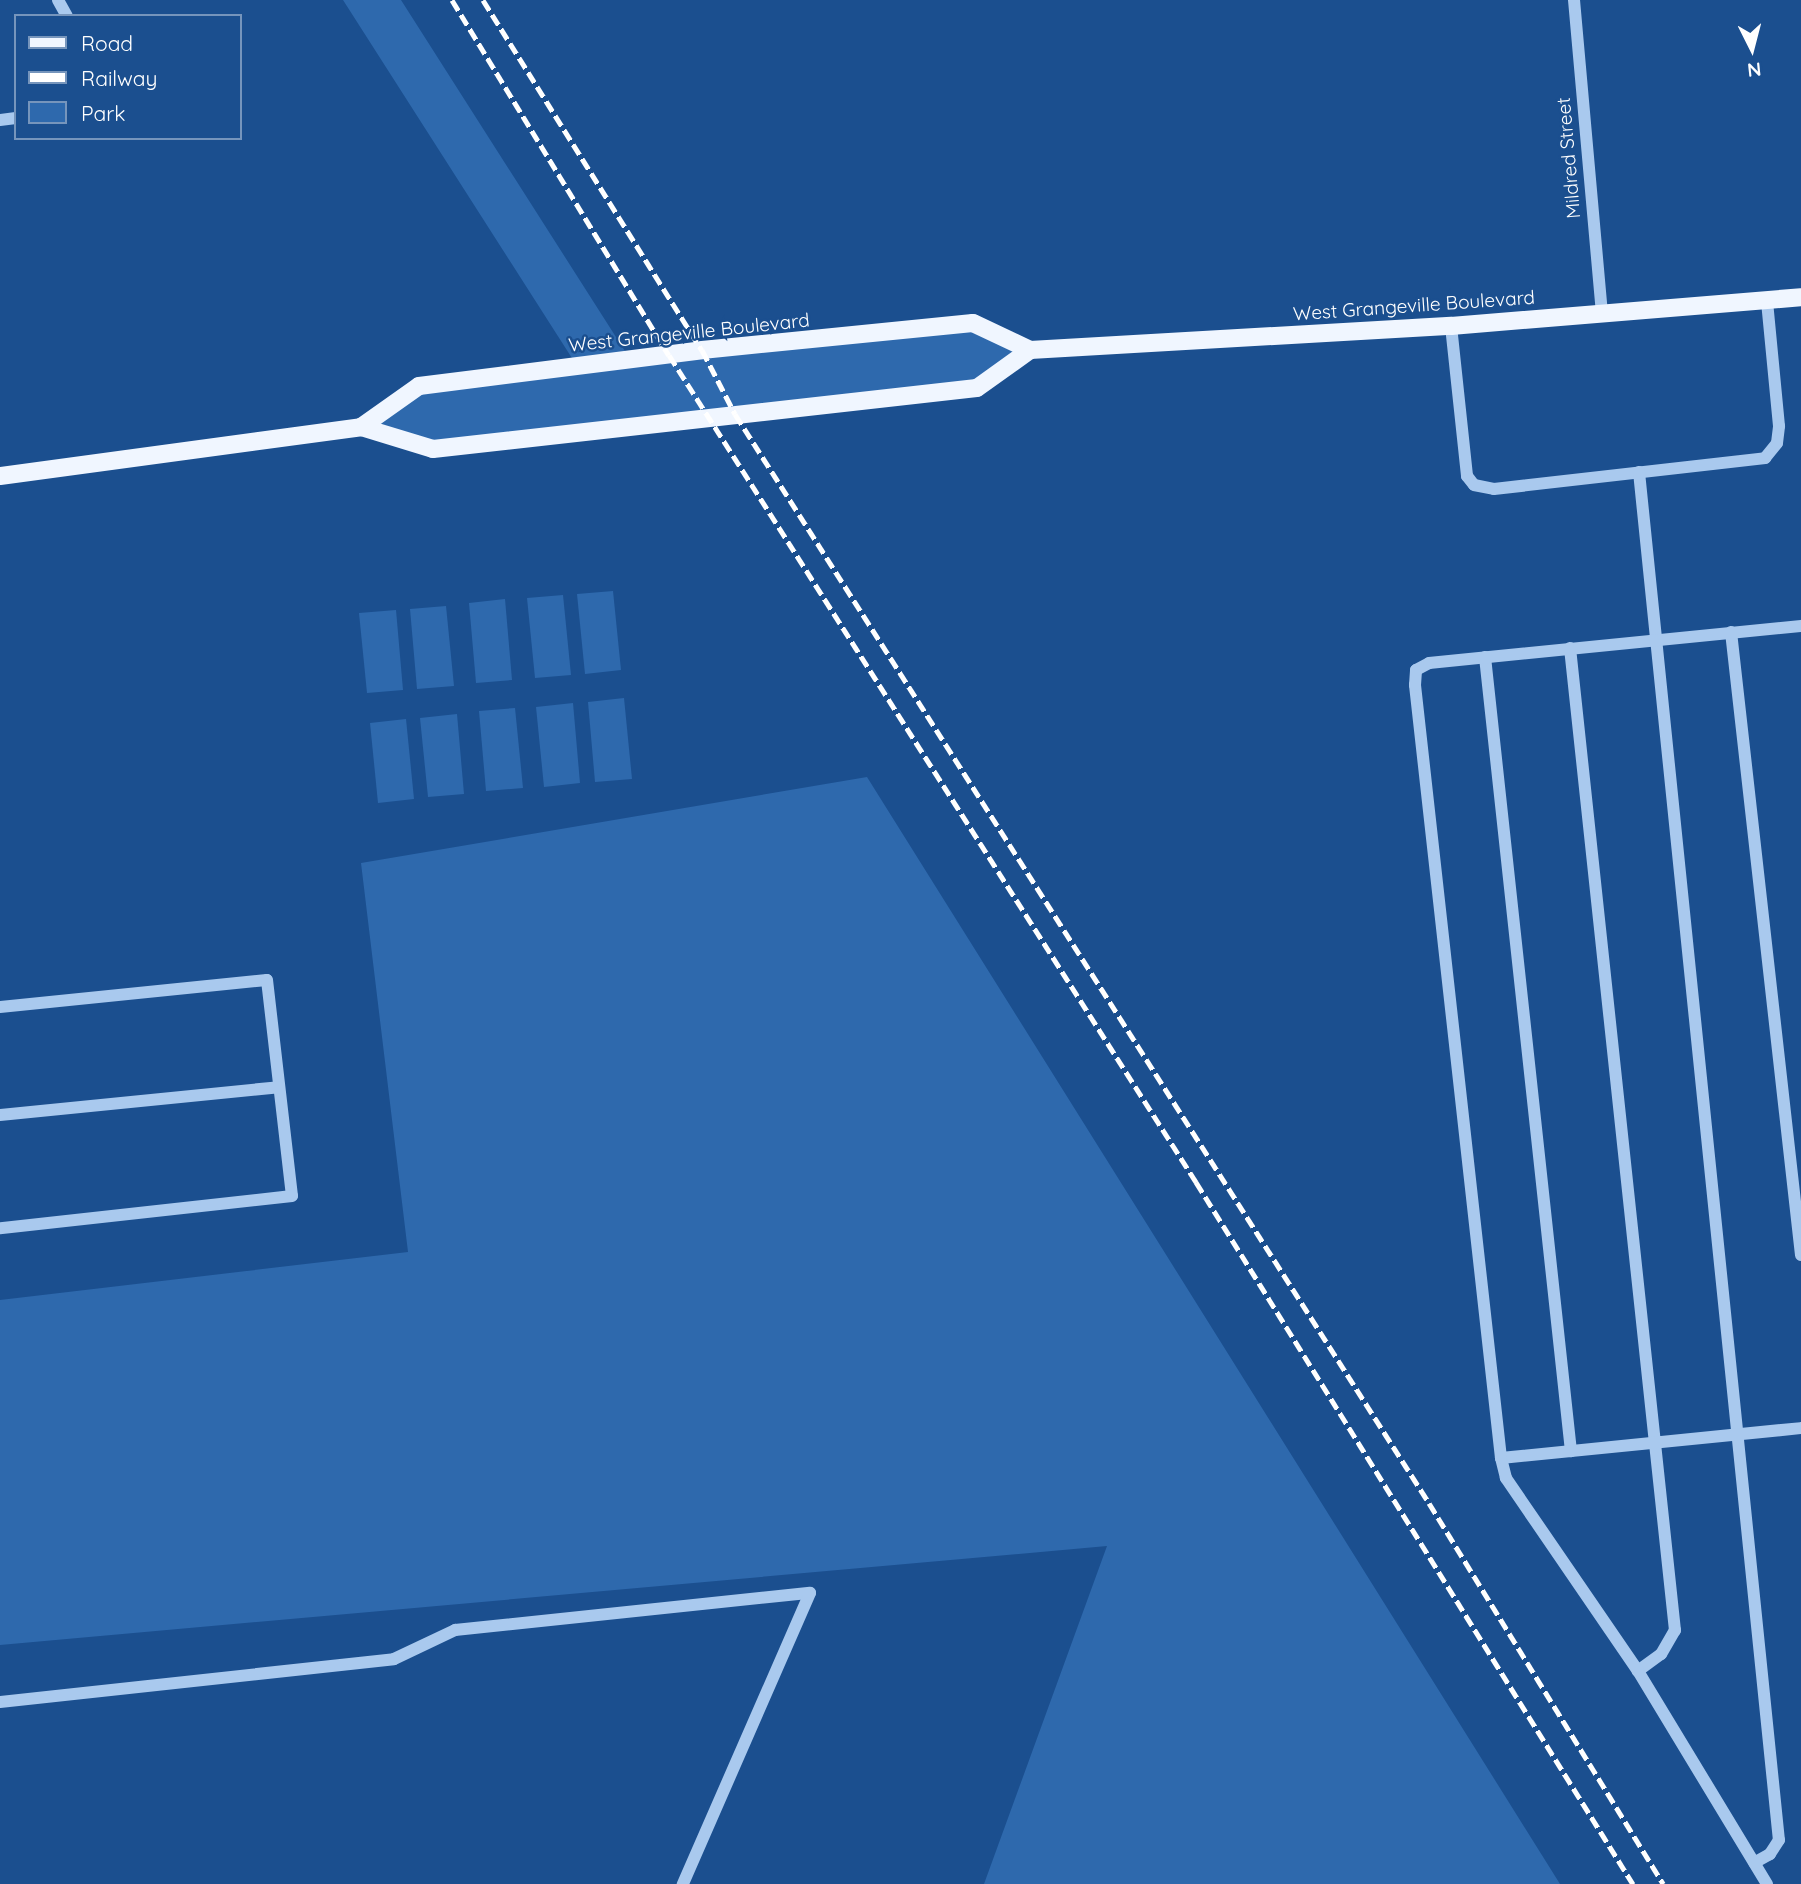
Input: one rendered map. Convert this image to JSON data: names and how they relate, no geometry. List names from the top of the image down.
{
  "streets": {
    "main road": ["West Grangeville Boulevard"],
    "street": ["Mildred Street"]
  },
  "crossings": [
    ["Mildred Street", "West Grangeville Boulevard"]
  ],
  "legend": ["Road", "Railway", "Park"],
  "north": "bottom"
}
